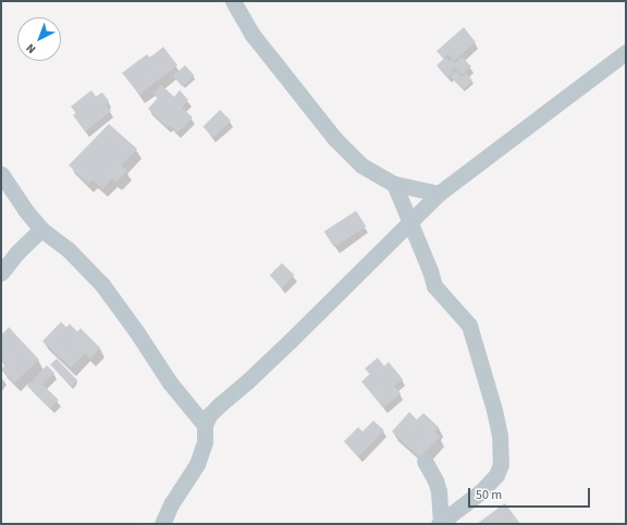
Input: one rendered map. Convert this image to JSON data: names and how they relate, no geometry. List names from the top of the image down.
{
  "scale_bar": "50 m",
  "north": "bottom left"
}
